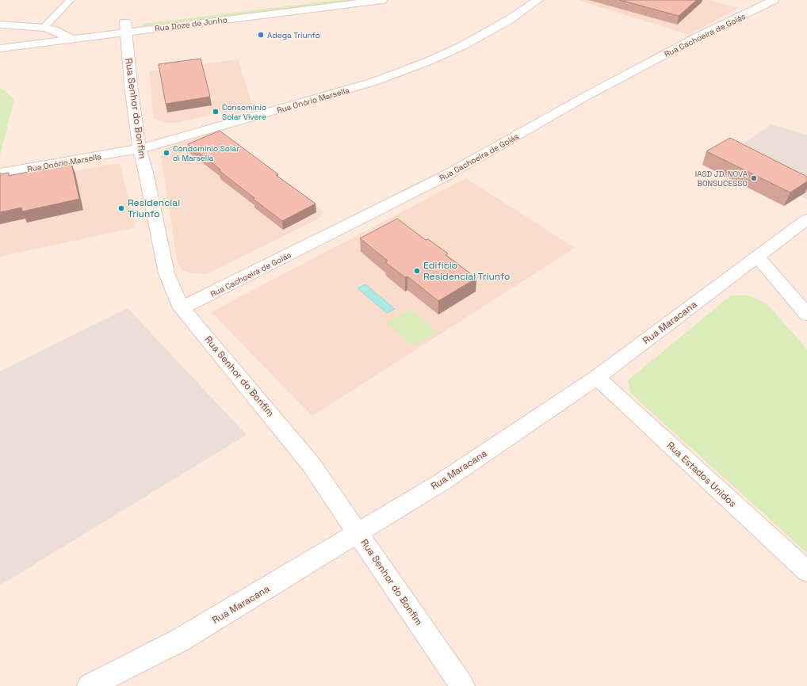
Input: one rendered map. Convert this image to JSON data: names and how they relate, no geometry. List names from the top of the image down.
{
  "streets": {
    "street": [
      "Rua Doze de Junho",
      "Rua Cachoeira de Goiás",
      "Rua Onório Marsella",
      "Rua Senhor do Bonfim",
      "Rua Maracana",
      "Rua Estados Unidos"
    ]
  },
  "crossings": [
    ["Rua Doze de Junho", "Rua Senhor do Bonfim"],
    ["Rua Cachoeira de Goiás", "Rua Senhor do Bonfim"],
    ["Rua Onório Marsella", "Rua Senhor do Bonfim"],
    ["Rua Senhor do Bonfim", "Rua Maracana"],
    ["Rua Maracana", "Rua Estados Unidos"]
  ],
  "places": [
    "Adega Triunfo",
    "Consomínio Solar Vivere",
    "Condomínio Solar di Marsella",
    "IASD JD. NOVA BONSUCESSO",
    "Residencial Triunfo",
    "Edifício Residencial Triunfo"
  ]
}
